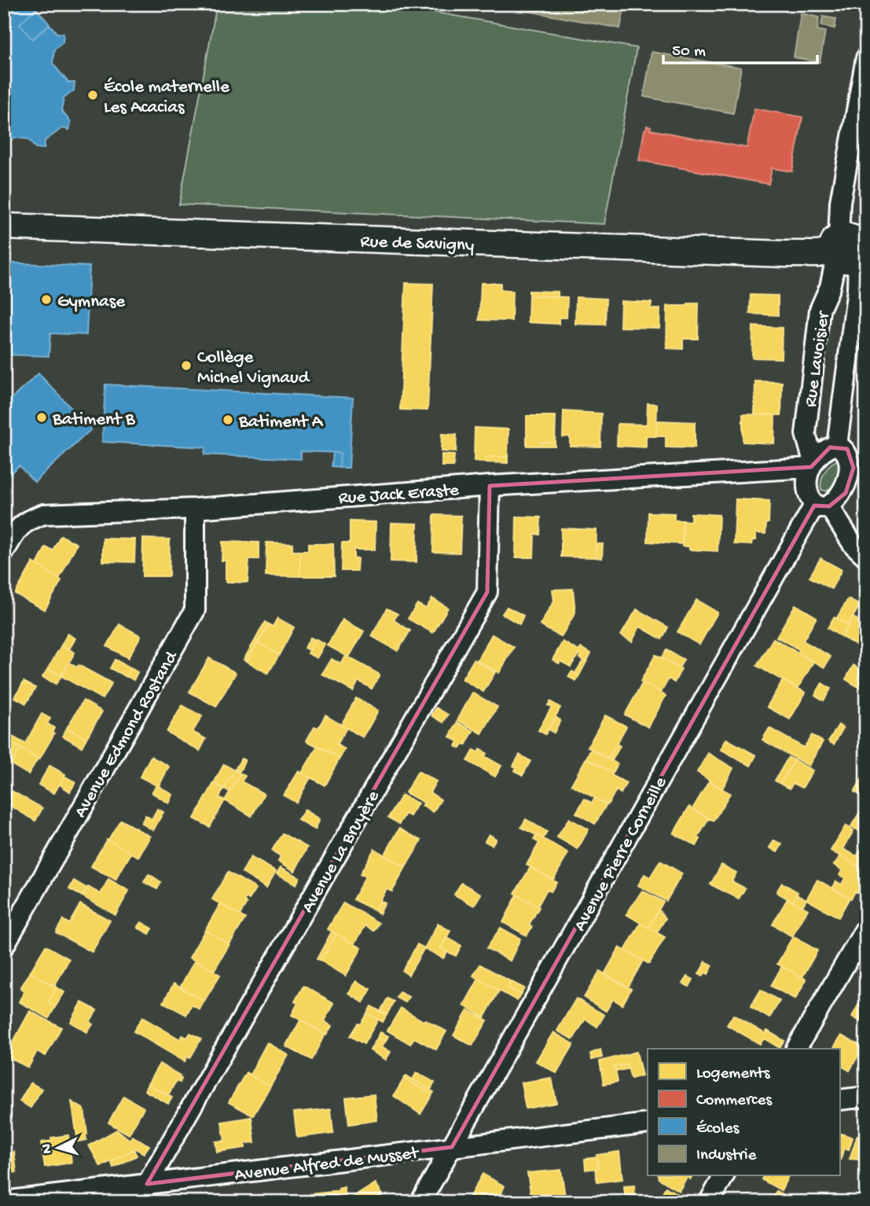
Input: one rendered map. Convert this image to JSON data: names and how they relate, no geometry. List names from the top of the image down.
{
  "streets": {
    "street": [
      "Rue de Savigny",
      "Rue Lavoisier",
      "Rue Jack Eraste",
      "Avenue Edmond Rostand",
      "Avenue La Bruyère",
      "Avenue Pierre Corneille",
      "Avenue Alfred de Musset"
    ]
  },
  "crossings": [
    ["Rue de Savigny", "Rue Lavoisier"],
    ["Rue Lavoisier", "Rue Jack Eraste"],
    ["Rue Lavoisier", "Avenue Pierre Corneille"],
    ["Rue Jack Eraste", "Avenue Edmond Rostand"],
    ["Rue Jack Eraste", "Avenue La Bruyère"],
    ["Rue Jack Eraste", "Avenue Pierre Corneille"],
    ["Avenue La Bruyère", "Avenue Alfred de Musset"],
    ["Avenue Pierre Corneille", "Avenue Alfred de Musset"]
  ],
  "places": [
    "École maternelle Les Acacias",
    "Gymnase",
    "Collège Michel Vignaud",
    "Batiment B",
    "Batiment A"
  ],
  "legend": [
    "Logements",
    "Commerces",
    "Écoles",
    "Industrie"
  ],
  "scale_bar": "50 m",
  "north": "left"
}
